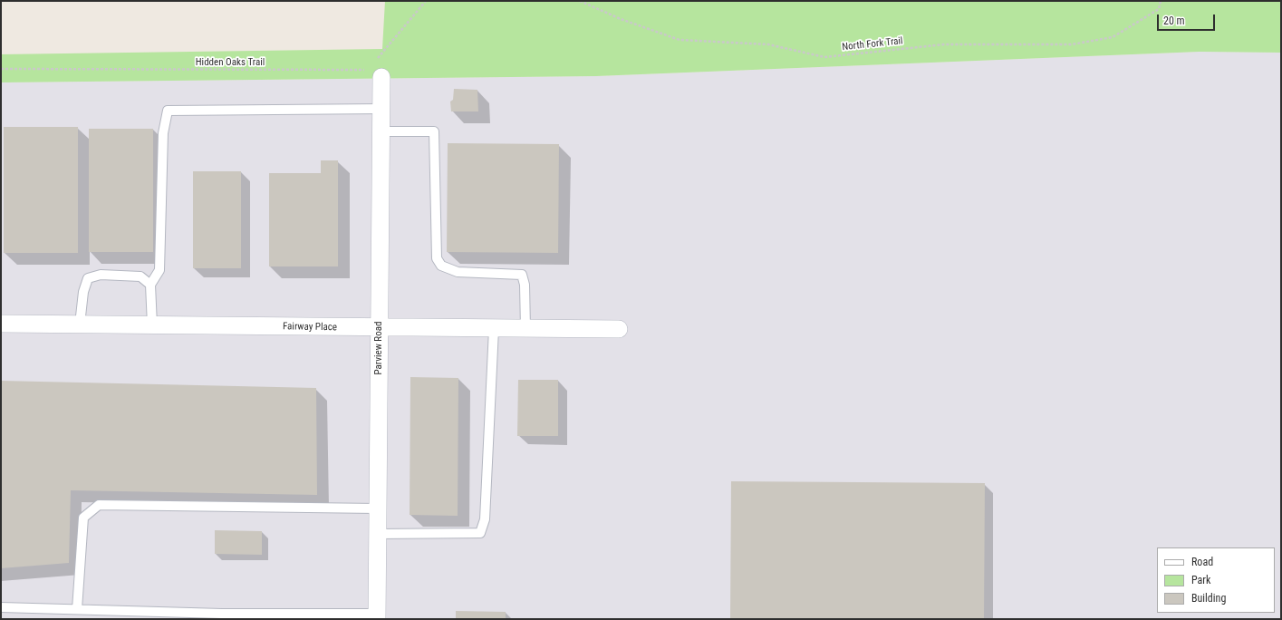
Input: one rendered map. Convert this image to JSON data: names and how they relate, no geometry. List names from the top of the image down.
{
  "streets": {
    "street": ["Fairway Place", "Parview Road"],
    "path": ["North Fork Trail", "Hidden Oaks Trail"]
  },
  "crossings": [
    ["Hidden Oaks Trail", "Parview Road"],
    ["Fairway Place", "Parview Road"]
  ],
  "legend": ["Road", "Park", "Building"],
  "scale_bar": "20 m"
}
